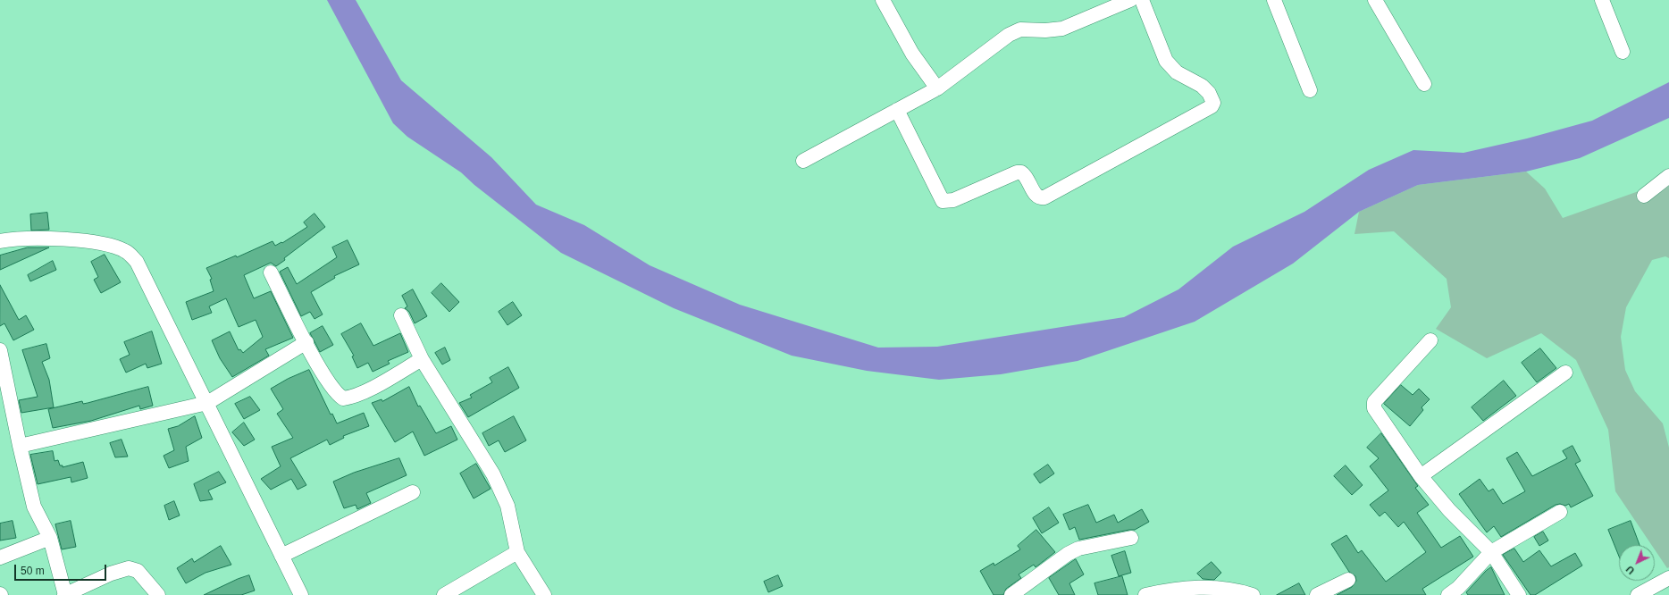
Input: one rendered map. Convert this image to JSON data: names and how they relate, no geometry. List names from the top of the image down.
{
  "scale_bar": "50 m",
  "north": "bottom left"
}
